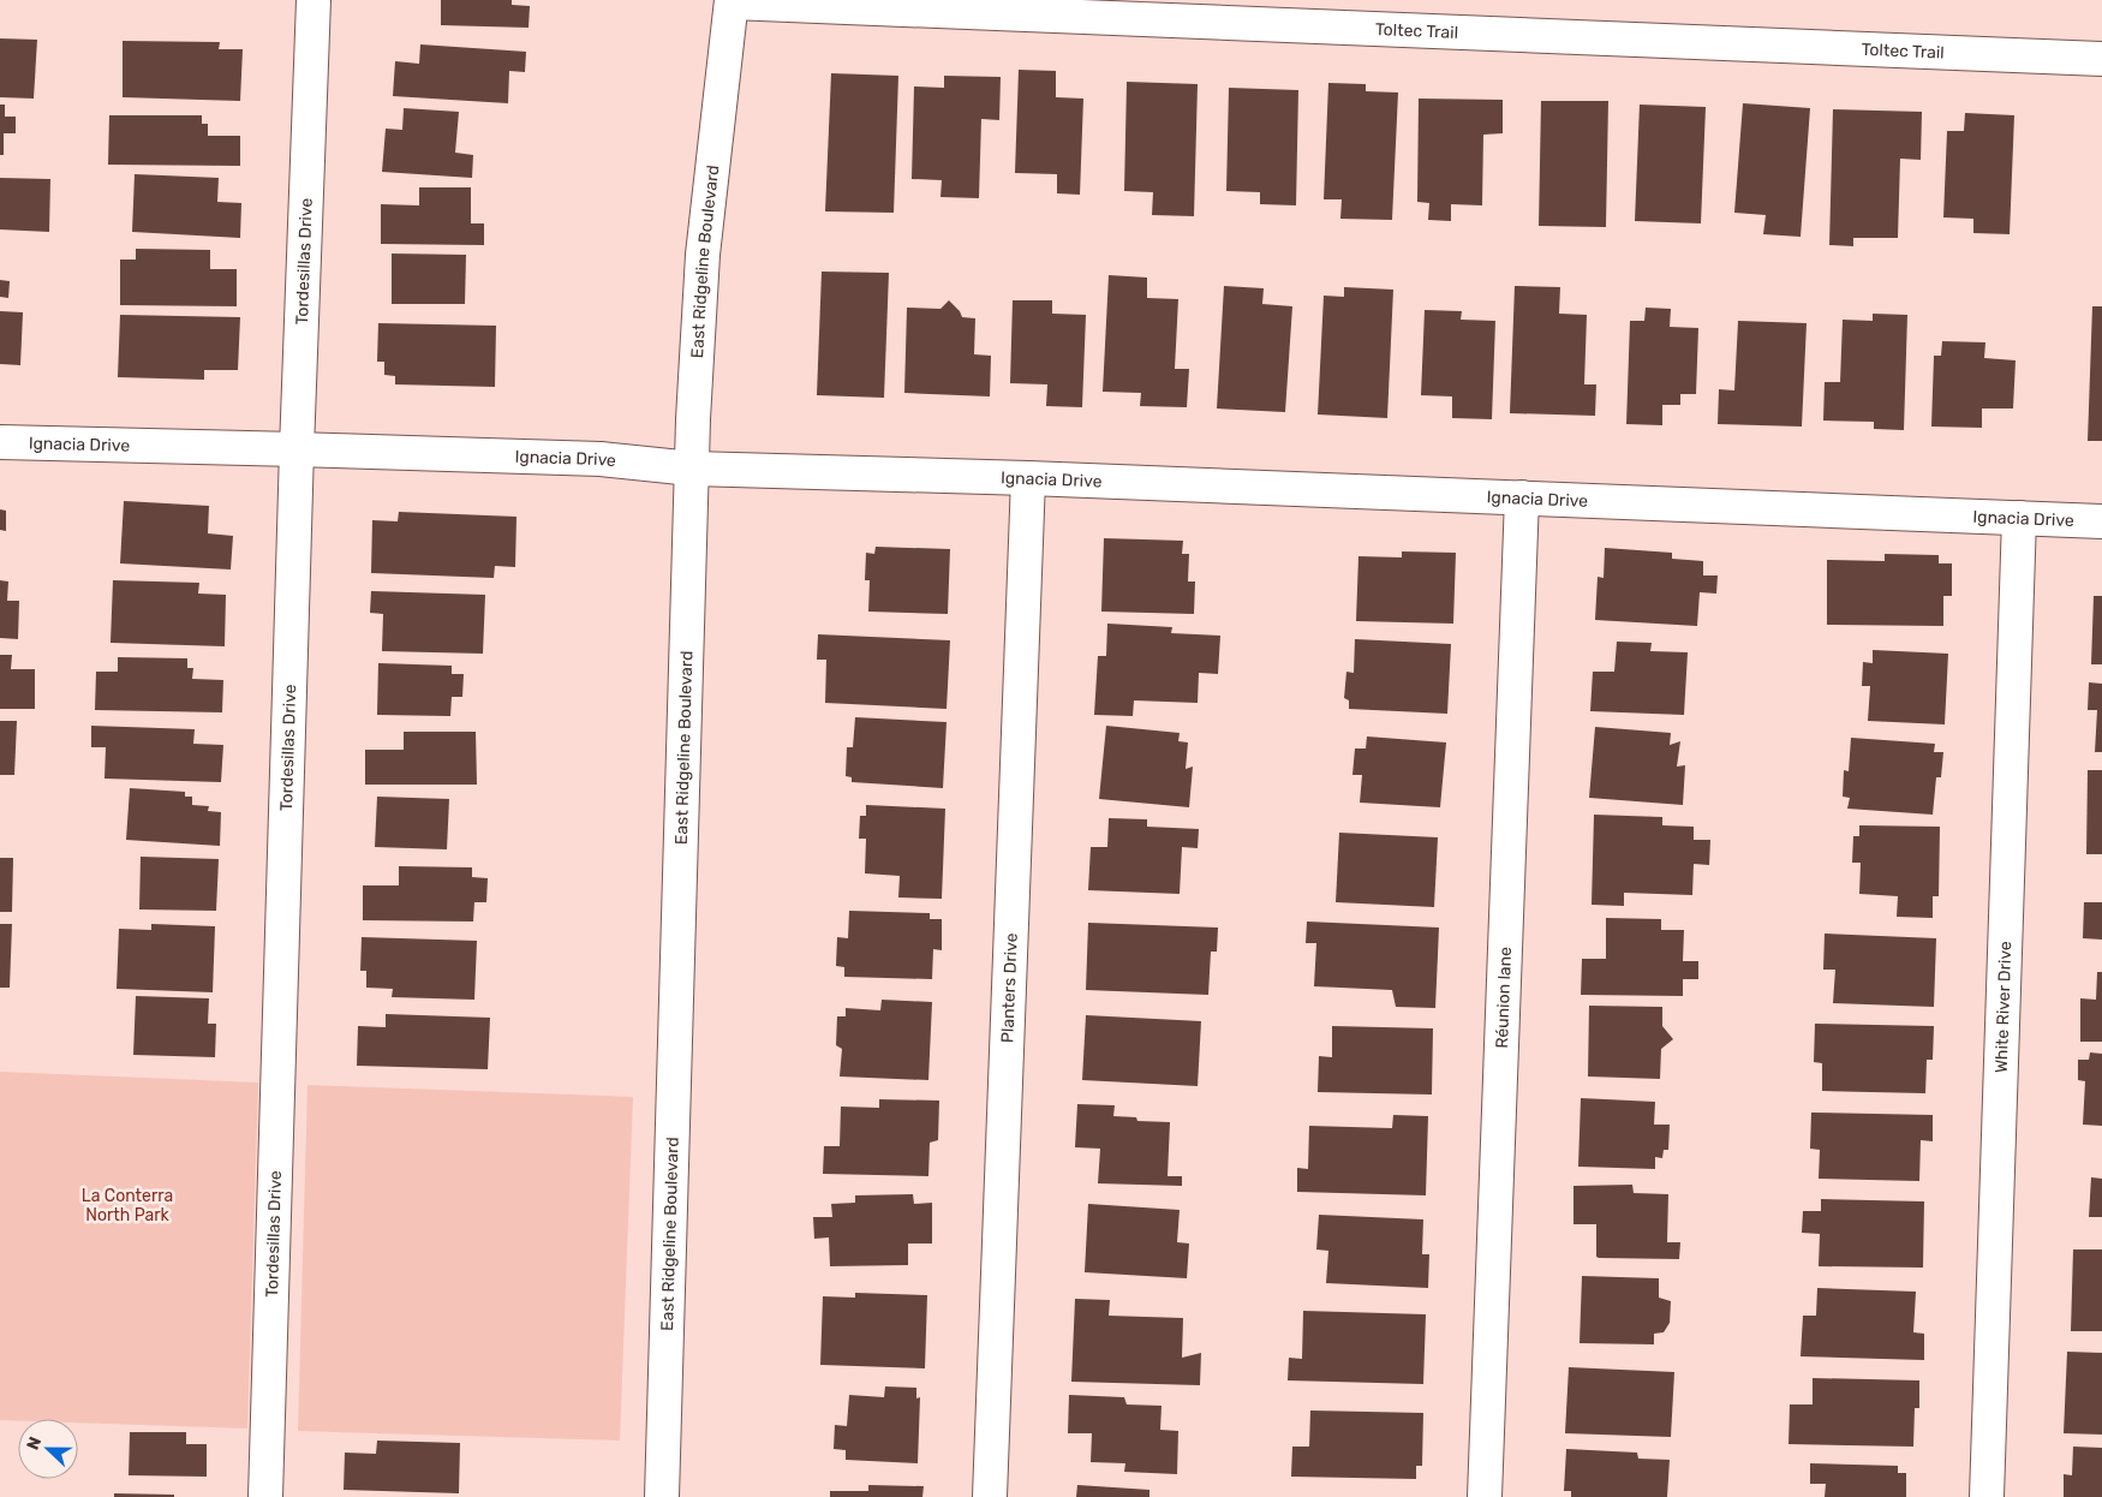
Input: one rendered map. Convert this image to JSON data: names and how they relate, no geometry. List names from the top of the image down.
{
  "streets": {
    "street": [
      "Toltec Trail",
      "Tordesillas Drive",
      "East Ridgeline Boulevard",
      "Ignacia Drive",
      "Planters Drive",
      "Réunion lane",
      "White River Drive"
    ]
  },
  "crossings": [
    ["Toltec Trail", "East Ridgeline Boulevard"],
    ["Tordesillas Drive", "Ignacia Drive"],
    ["East Ridgeline Boulevard", "Ignacia Drive"],
    ["Ignacia Drive", "Planters Drive"],
    ["Ignacia Drive", "Réunion lane"],
    ["Ignacia Drive", "White River Drive"]
  ],
  "parks": ["La Conterra North Park"],
  "north": "left"
}
